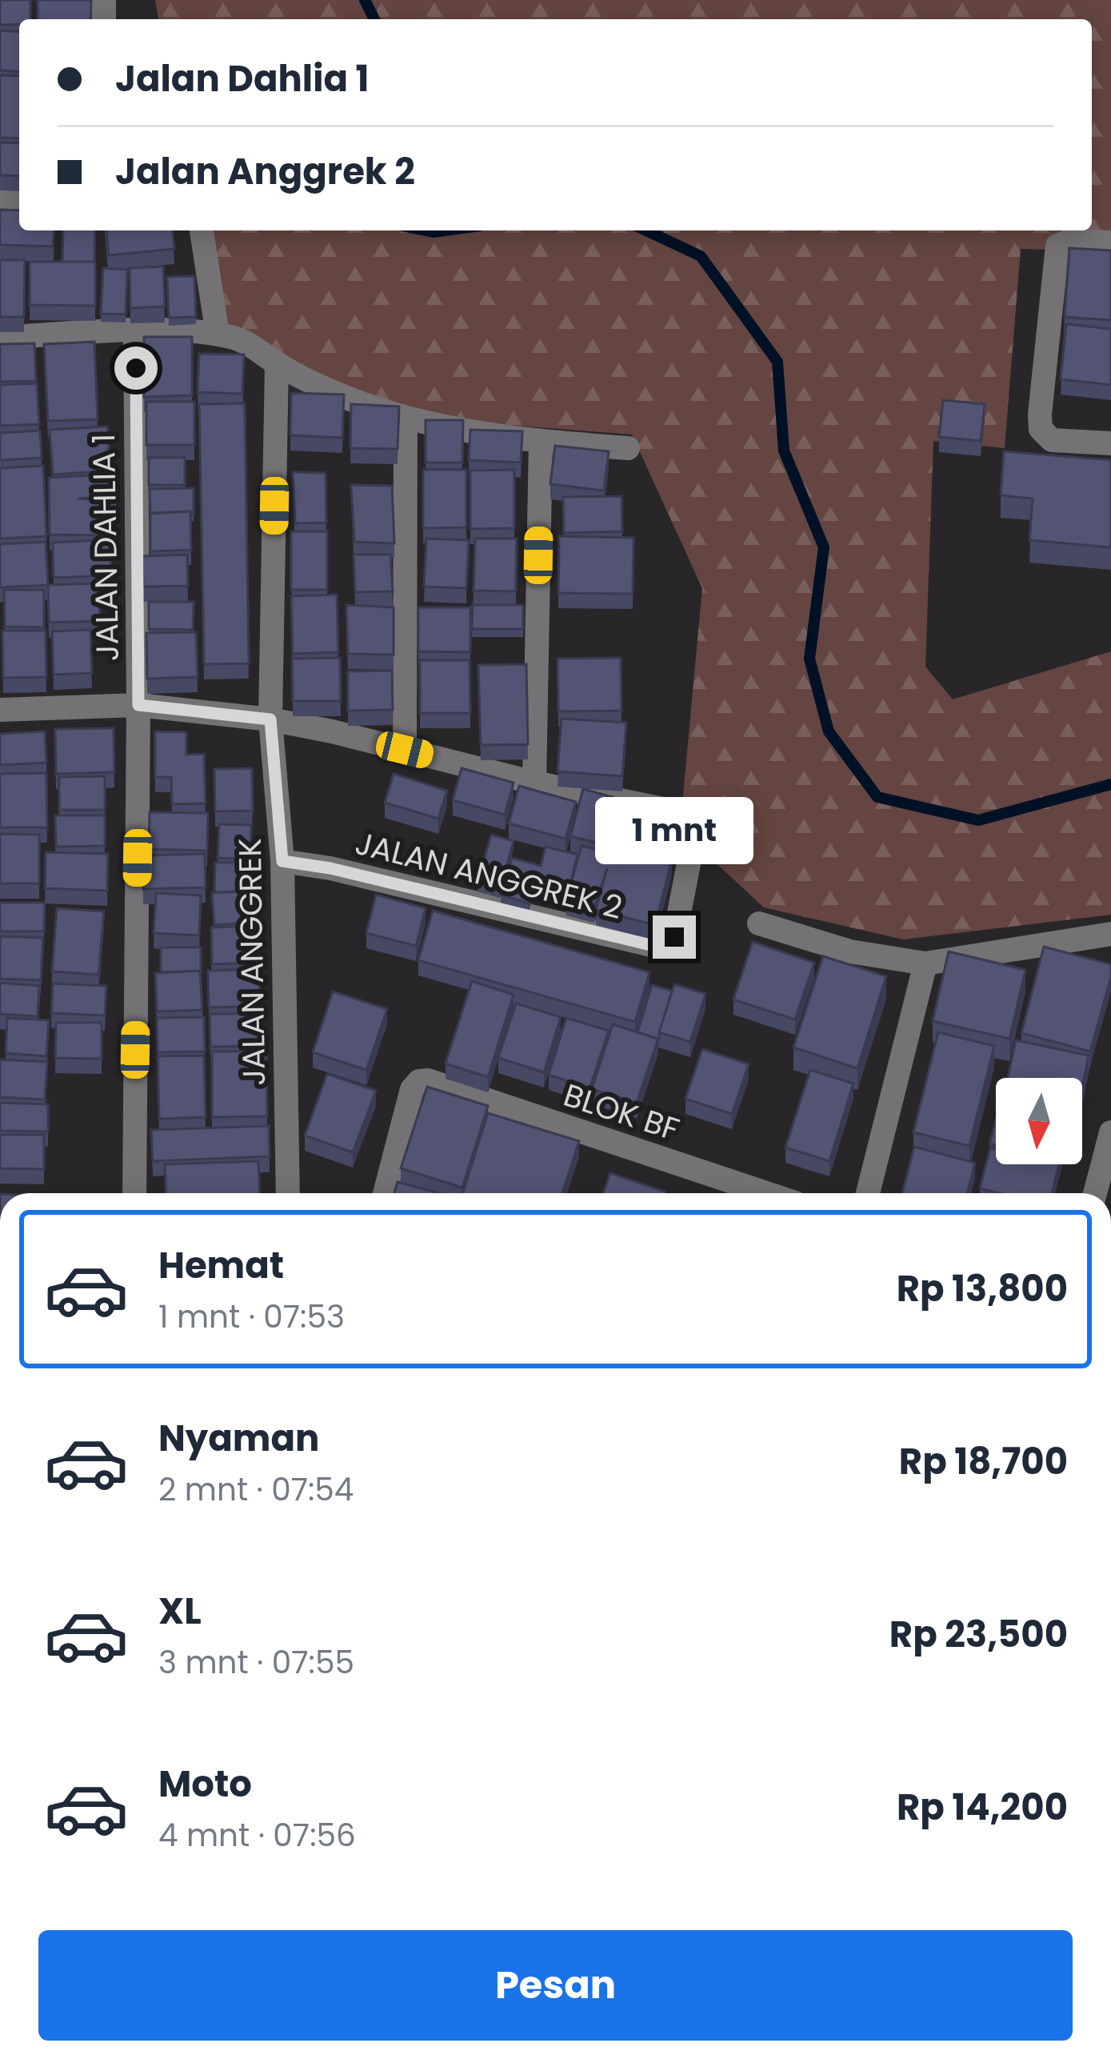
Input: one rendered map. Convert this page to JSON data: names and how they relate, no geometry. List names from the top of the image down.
{
  "streets": {
    "street": [
      "JALAN DAHLIA 1",
      "JALAN ANGGREK 2",
      "JALAN ANGGREK",
      "BLOK BF"
    ]
  },
  "crossings": [
    ["JALAN ANGGREK 2", "JALAN ANGGREK"]
  ],
  "north": "bottom",
  "page": {
    "banner": ["Jalan Dahlia 1", "Jalan Anggrek 2"],
    "bubble": "1 mnt",
    "list": [
      {
        "name": "Hemat",
        "note": "1 mnt · 07:53",
        "value": "Rp 13,800"
      },
      {
        "name": "Nyaman",
        "note": "2 mnt · 07:54",
        "value": "Rp 18,700"
      },
      {
        "name": "XL",
        "note": "3 mnt · 07:55",
        "value": "Rp 23,500"
      },
      {
        "name": "Moto",
        "note": "4 mnt · 07:56",
        "value": "Rp 14,200"
      }
    ],
    "buttons": "Pesan"
  }
}
